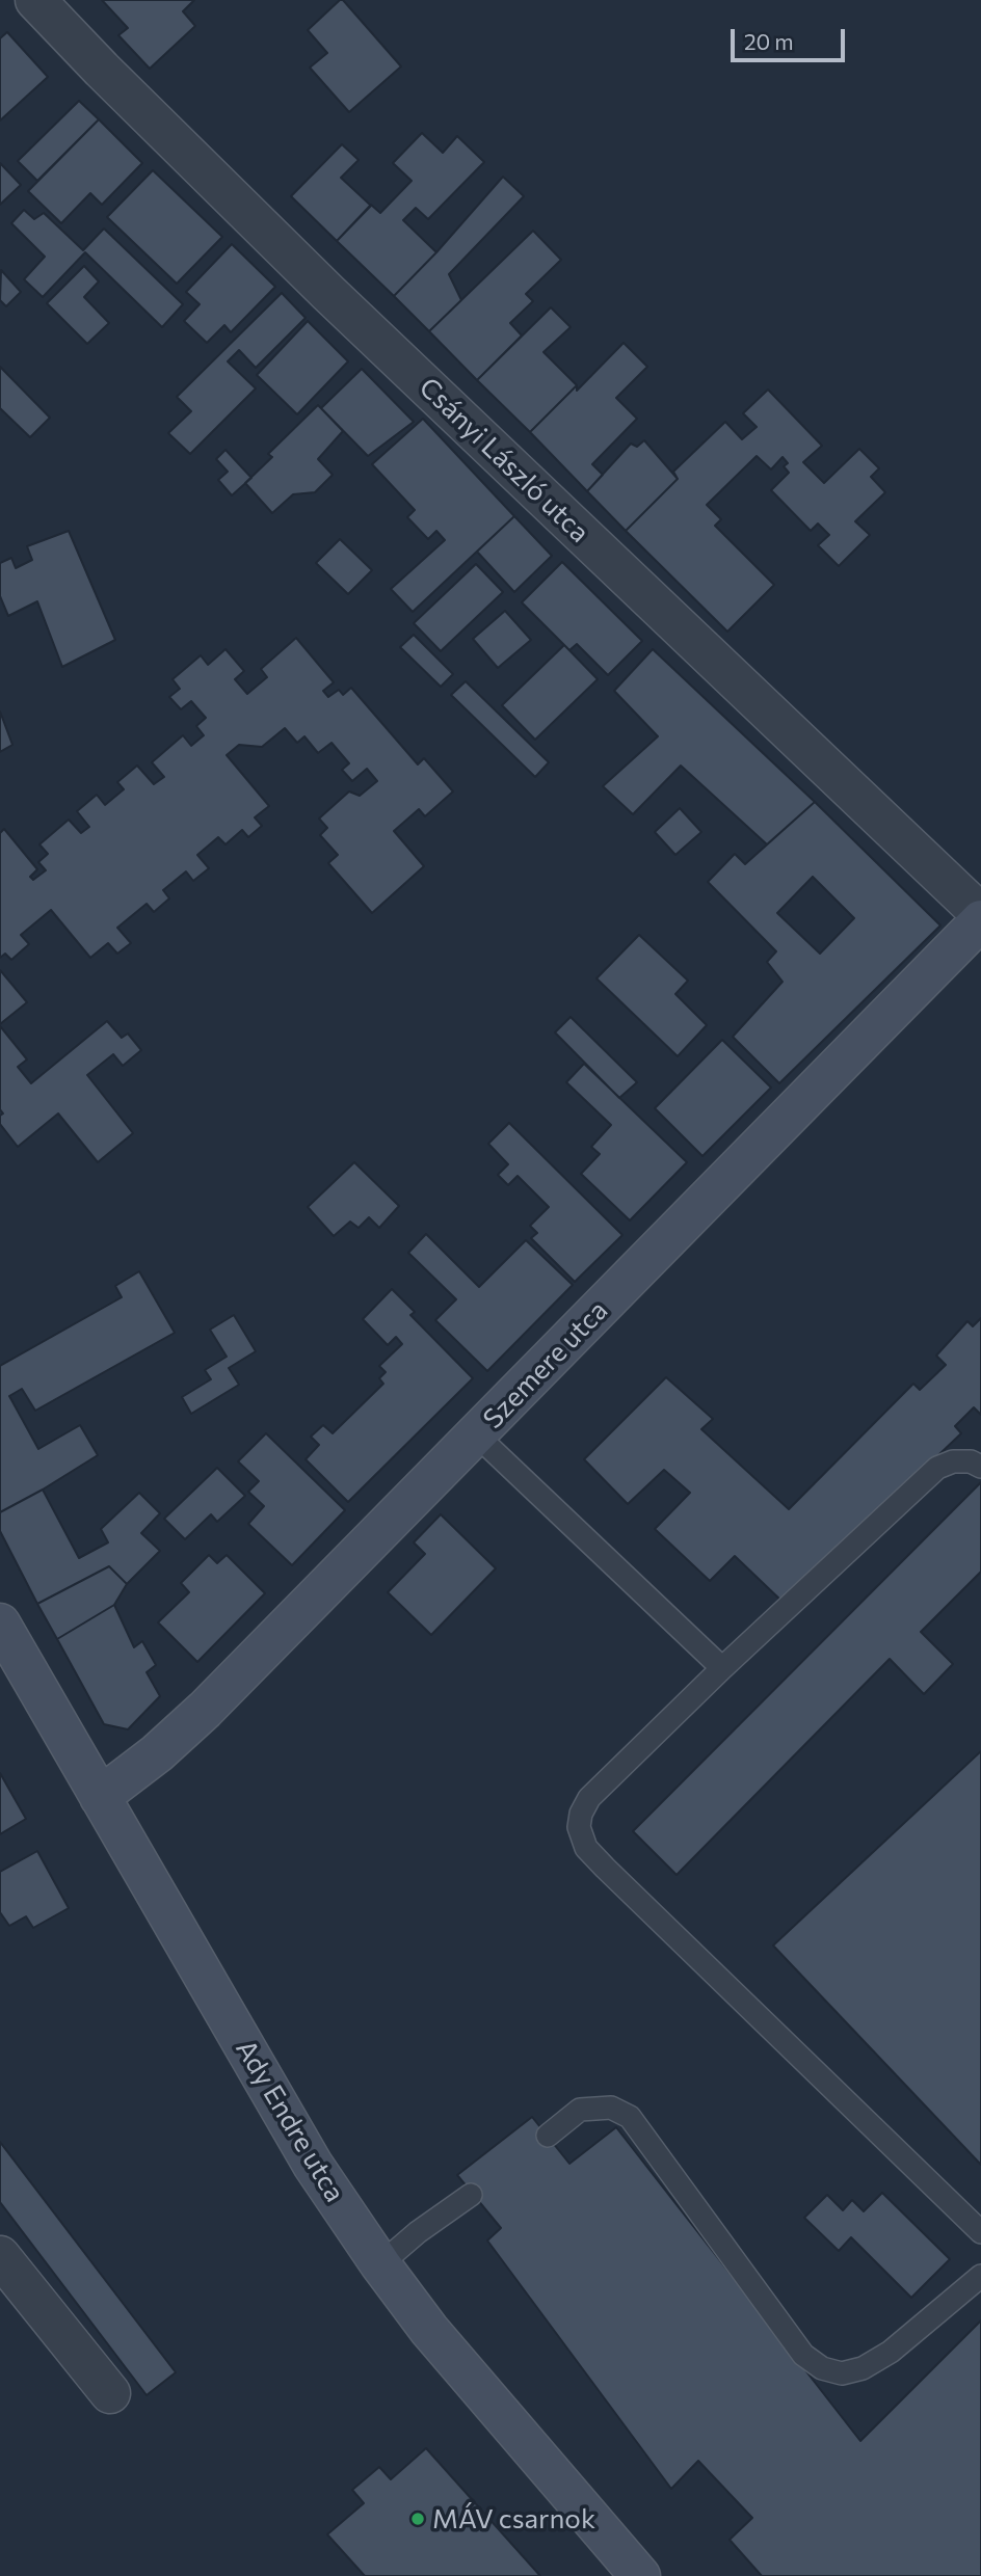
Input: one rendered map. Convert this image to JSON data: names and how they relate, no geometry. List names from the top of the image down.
{
  "streets": {
    "main road": ["Szemere utca", "Ady Endre utca"],
    "street": ["Csányi László utca"]
  },
  "crossings": [
    ["Szemere utca", "Ady Endre utca"]
  ],
  "places": ["MÁV csarnok"],
  "scale_bar": "20 m"
}
